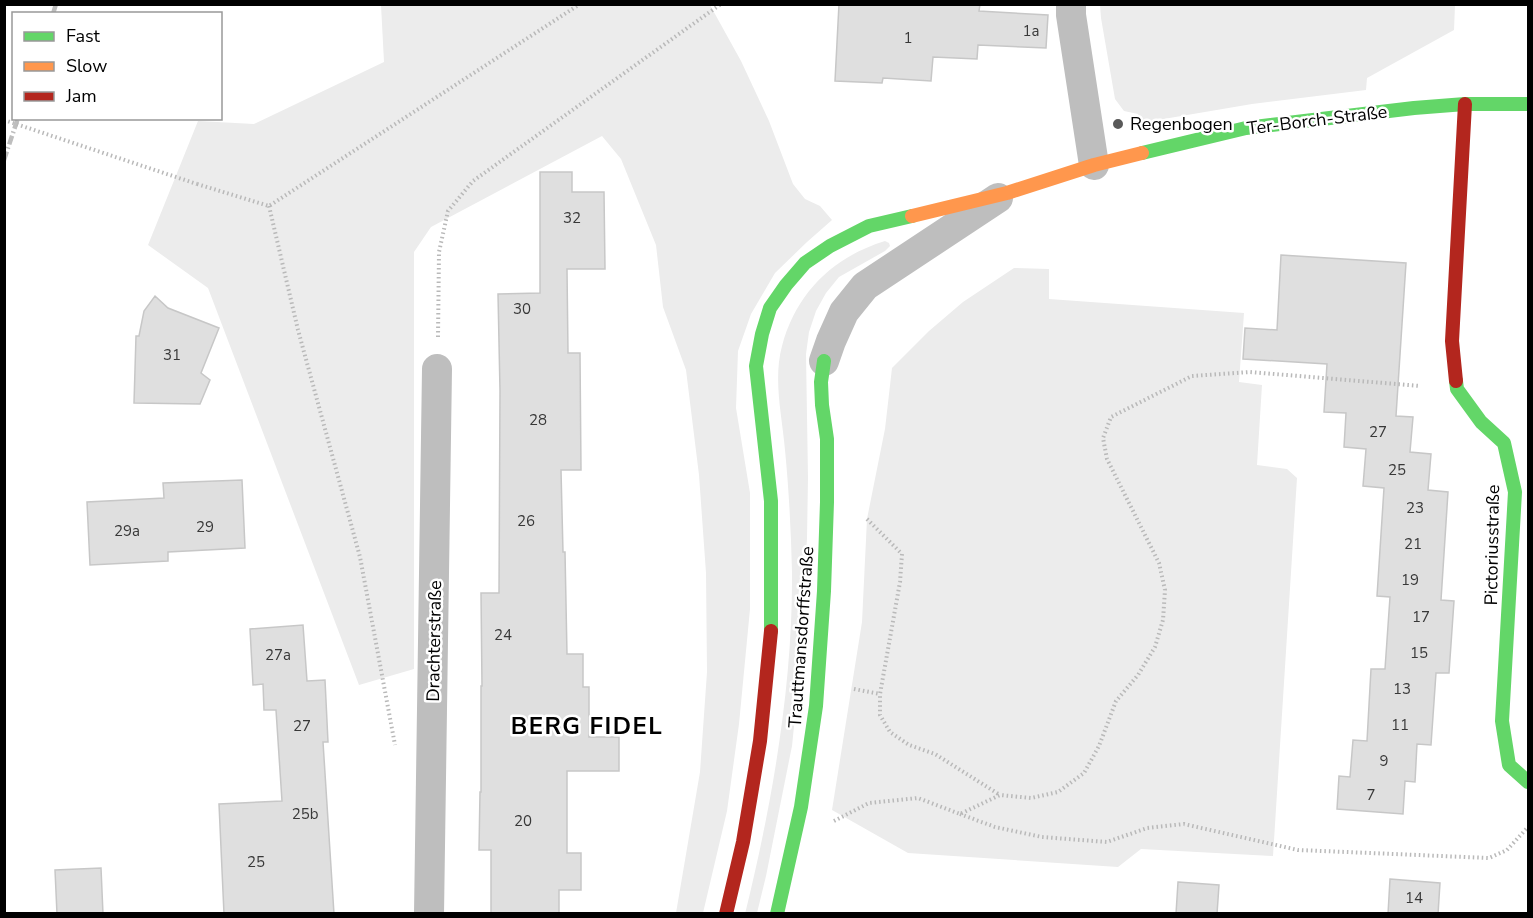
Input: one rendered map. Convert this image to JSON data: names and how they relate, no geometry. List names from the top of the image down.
{
  "streets": {
    "street": [
      "Ter-Borch-Straße",
      "Pictoriusstraße",
      "Trauttmansdorffstraße",
      "Drachterstraße"
    ]
  },
  "crossings": [
    ["Ter-Borch-Straße", "Trauttmansdorffstraße"]
  ],
  "districts": ["BERG FIDEL"],
  "places": ["Regenbogen"],
  "house_numbers": [
    "1a",
    "1",
    "32",
    "30",
    "31",
    "28",
    "27",
    "25",
    "23",
    "26",
    "29",
    "29a",
    "21",
    "19",
    "17",
    "24",
    "15",
    "27a",
    "13",
    "11",
    "27",
    "9",
    "7",
    "25b",
    "20",
    "25",
    "14"
  ],
  "legend": ["Fast", "Slow", "Jam"]
}
